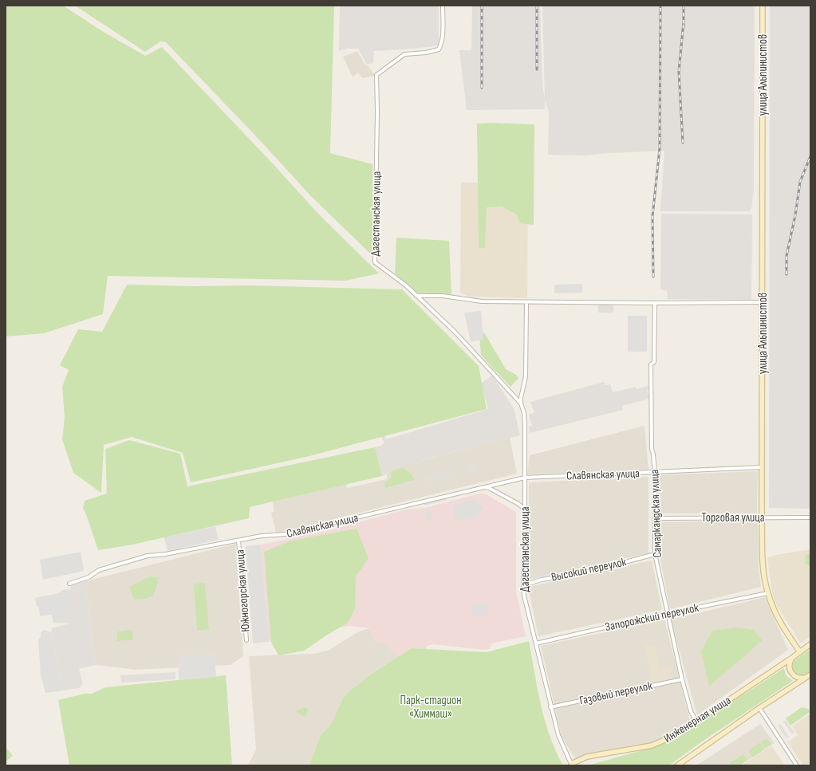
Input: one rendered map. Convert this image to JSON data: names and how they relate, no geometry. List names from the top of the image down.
{
  "streets": {
    "main road": ["улица Альпинистов", "Инженерная улица"],
    "street": [
      "Дагестанская улица",
      "Славянская улица",
      "Самаркандская улица",
      "Торговая улица",
      "Высокий переулок",
      "Южногорская улица",
      "Запорожский переулок",
      "Газовый переулок"
    ]
  },
  "crossings": [
    ["улица Альпинистов", "Славянская улица"],
    ["улица Альпинистов", "Торговая улица"],
    ["улица Альпинистов", "Запорожский переулок"],
    ["улица Альпинистов", "Инженерная улица"],
    ["Дагестанская улица", "Славянская улица"],
    ["Дагестанская улица", "Высокий переулок"],
    ["Дагестанская улица", "Запорожский переулок"],
    ["Дагестанская улица", "Газовый переулок"],
    ["Дагестанская улица", "Инженерная улица"],
    ["Славянская улица", "Самаркандская улица"],
    ["Славянская улица", "Южногорская улица"],
    ["Самаркандская улица", "Торговая улица"],
    ["Самаркандская улица", "Высокий переулок"],
    ["Самаркандская улица", "Запорожский переулок"],
    ["Самаркандская улица", "Газовый переулок"],
    ["Самаркандская улица", "Инженерная улица"]
  ],
  "parks": ["Парк-стадион «Химмаш»"]
}
